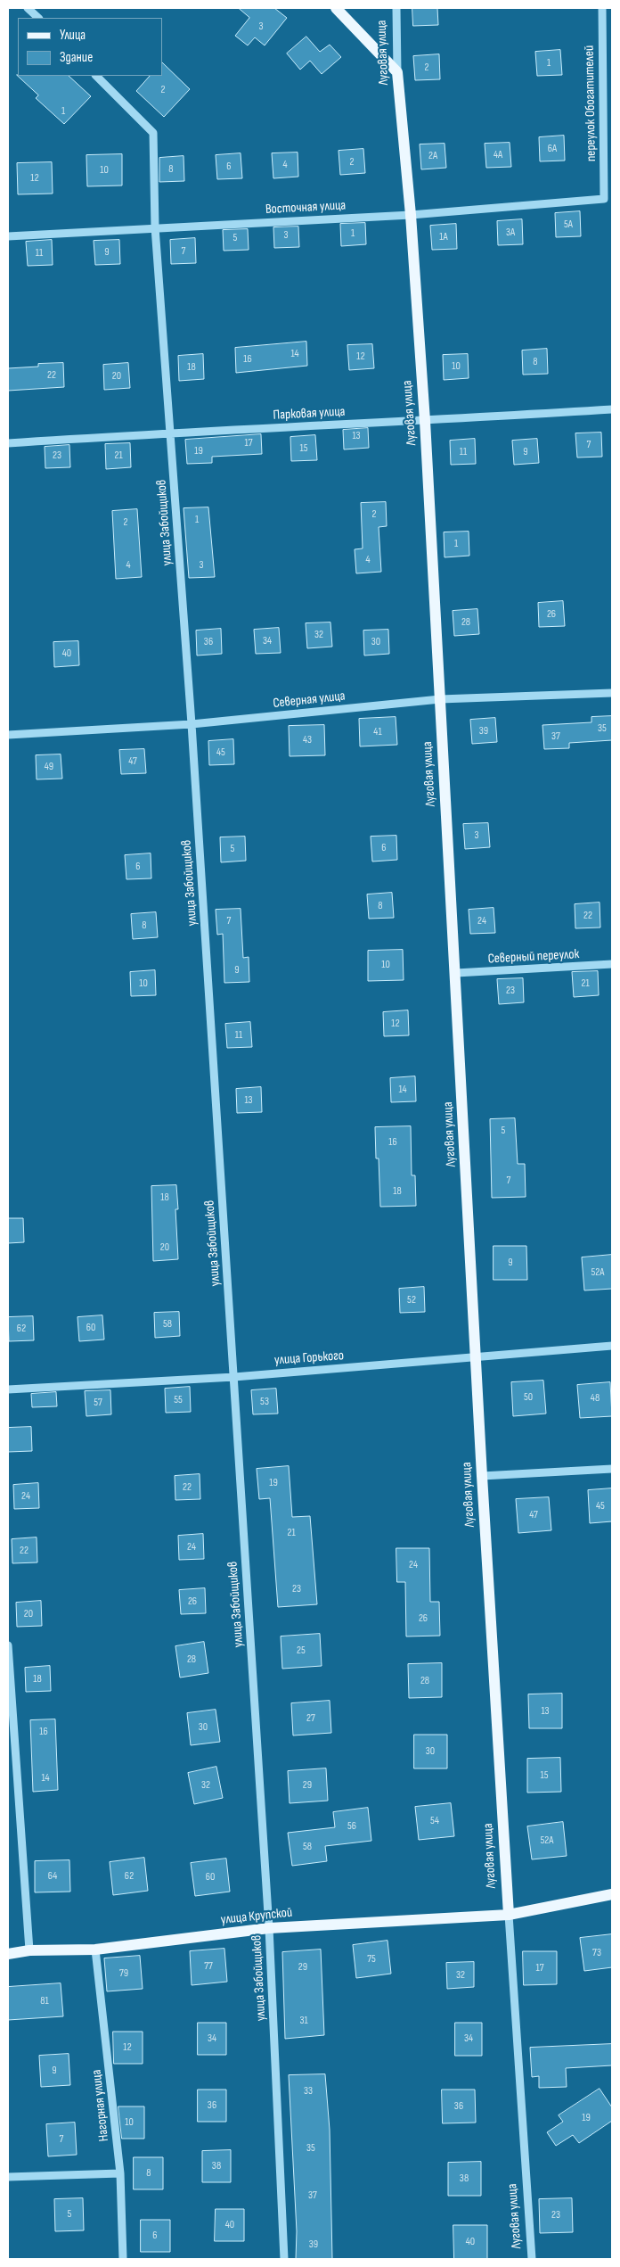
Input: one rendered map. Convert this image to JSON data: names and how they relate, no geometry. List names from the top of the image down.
{
  "streets": {
    "main road": ["Луговая улица", "улица Крупской"],
    "street": [
      "переулок Обогатителей",
      "Восточная улица",
      "Парковая улица",
      "улица Забойщиков",
      "Северная улица",
      "Северный переулок",
      "улица Горького",
      "Нагорная улица"
    ]
  },
  "crossings": [
    ["Луговая улица", "Восточная улица"],
    ["Луговая улица", "Парковая улица"],
    ["Луговая улица", "Северная улица"],
    ["Луговая улица", "Северный переулок"],
    ["Луговая улица", "улица Горького"],
    ["Луговая улица", "улица Крупской"],
    ["переулок Обогатителей", "Восточная улица"],
    ["Восточная улица", "улица Забойщиков"],
    ["Парковая улица", "улица Забойщиков"],
    ["улица Забойщиков", "Северная улица"],
    ["улица Забойщиков", "улица Горького"],
    ["улица Забойщиков", "улица Крупской"],
    ["улица Крупской", "Нагорная улица"]
  ],
  "house_numbers": [
    "3",
    "1",
    "2",
    "2",
    "1",
    "6А",
    "4А",
    "2А",
    "2",
    "4",
    "6",
    "8",
    "10",
    "12",
    "5А",
    "3А",
    "1",
    "3",
    "1А",
    "5",
    "7",
    "9",
    "11",
    "14",
    "12",
    "16",
    "8",
    "10",
    "18",
    "22",
    "20",
    "13",
    "17",
    "7",
    "15",
    "19",
    "11",
    "9",
    "23",
    "21",
    "2",
    "1",
    "2",
    "1",
    "4",
    "4",
    "3",
    "26",
    "28",
    "32",
    "34",
    "36",
    "30",
    "40",
    "35",
    "39",
    "41",
    "37",
    "43",
    "45",
    "47",
    "49",
    "3",
    "6",
    "5",
    "6",
    "8",
    "22",
    "7",
    "24",
    "8",
    "10",
    "9",
    "10",
    "21",
    "23",
    "12",
    "11",
    "14",
    "13",
    "5",
    "16",
    "7",
    "18",
    "18",
    "20",
    "9",
    "52А",
    "52",
    "58",
    "60",
    "62",
    "50",
    "48",
    "55",
    "53",
    "57",
    "19",
    "22",
    "24",
    "45",
    "47",
    "21",
    "24",
    "22",
    "24",
    "23",
    "26",
    "20",
    "26",
    "25",
    "28",
    "18",
    "28",
    "13",
    "27",
    "30",
    "16",
    "30",
    "15",
    "14",
    "32",
    "29",
    "54",
    "56",
    "52А",
    "58",
    "64",
    "62",
    "60",
    "73",
    "75",
    "77",
    "29",
    "17",
    "79",
    "32",
    "81",
    "31",
    "34",
    "34",
    "12",
    "9",
    "33",
    "36",
    "36",
    "19",
    "10",
    "7",
    "35",
    "38",
    "8",
    "38",
    "37",
    "5",
    "23",
    "40",
    "6",
    "40",
    "39"
  ],
  "legend": ["Улица", "Здание"]
}
